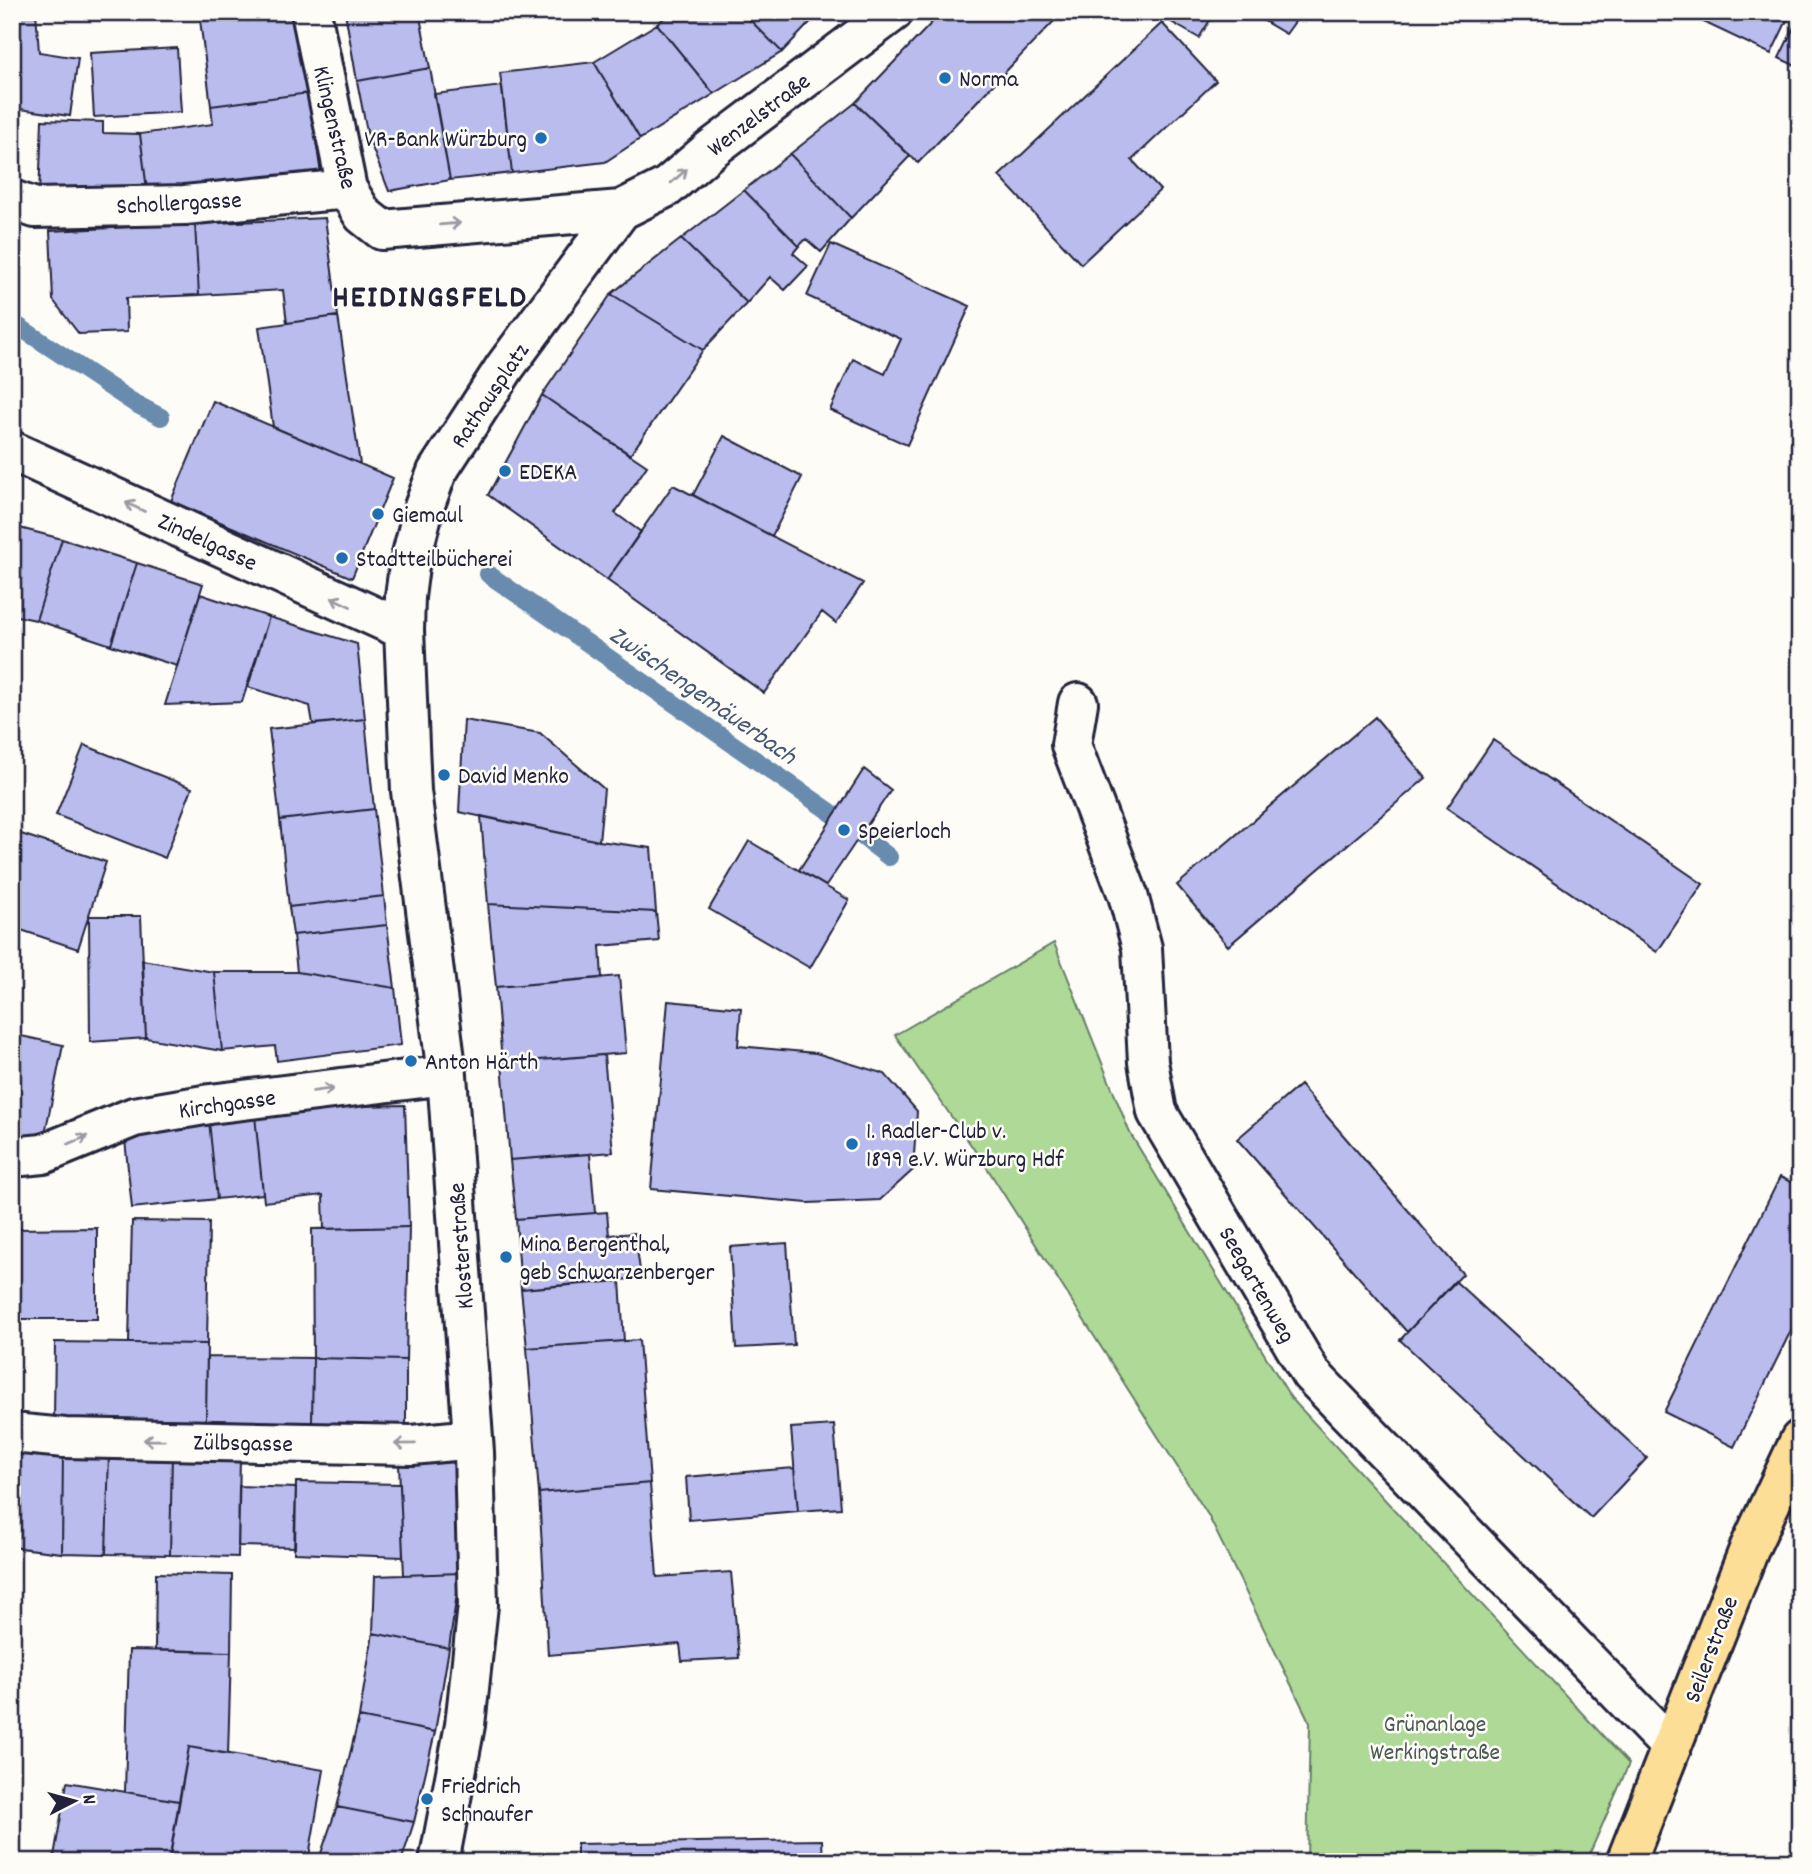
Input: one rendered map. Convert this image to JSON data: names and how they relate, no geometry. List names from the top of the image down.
{
  "streets": {
    "main road": ["Seilerstraße"],
    "street": [
      "Wenzelstraße",
      "Klingenstraße",
      "Schollergasse",
      "Rathausplatz",
      "Zindelgasse",
      "Kirchgasse",
      "Klosterstraße",
      "Seegartenweg",
      "Zülbsgasse"
    ]
  },
  "crossings": [
    ["Wenzelstraße", "Klingenstraße"],
    ["Wenzelstraße", "Rathausplatz"],
    ["Klingenstraße", "Schollergasse"],
    ["Klingenstraße", "Rathausplatz"],
    ["Rathausplatz", "Zindelgasse"],
    ["Rathausplatz", "Klosterstraße"],
    ["Zindelgasse", "Klosterstraße"],
    ["Kirchgasse", "Klosterstraße"],
    ["Klosterstraße", "Zülbsgasse"],
    ["Seegartenweg", "Seilerstraße"]
  ],
  "one_way": [
    "Wenzelstraße",
    "Klingenstraße",
    "Zindelgasse",
    "Kirchgasse",
    "Zülbsgasse"
  ],
  "districts": ["HEIDINGSFELD"],
  "water": ["Zwischengemäuerbach"],
  "parks": ["Grünanlage Werkingstraße"],
  "places": [
    "Norma",
    "VR-Bank Würzburg",
    "EDEKA",
    "Giemaul",
    "Stadtteilbücherei",
    "David Menko",
    "Speierloch",
    "Anton Härth",
    "1. Radler-Club v. 1899 e.V. Würzburg Hdf",
    "Mina Bergenthal, geb Schwarzenberger",
    "Friedrich Schnaufer"
  ],
  "north": "right"
}
